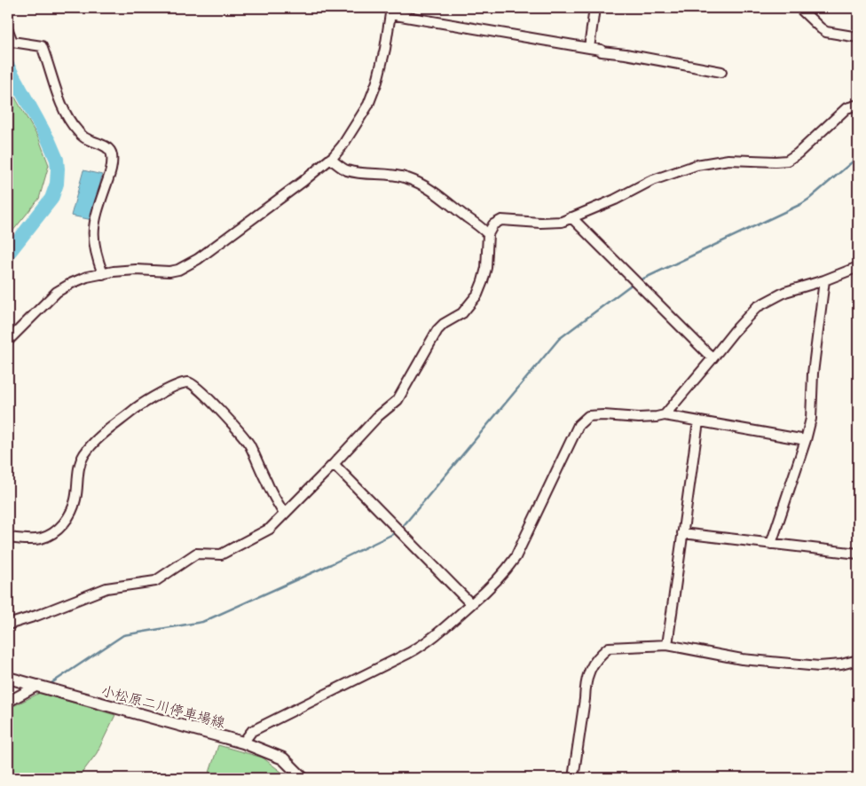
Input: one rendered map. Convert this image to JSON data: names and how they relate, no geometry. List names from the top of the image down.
{
  "streets": {
    "main road": ["小松原二川停車場線"]
  }
}
